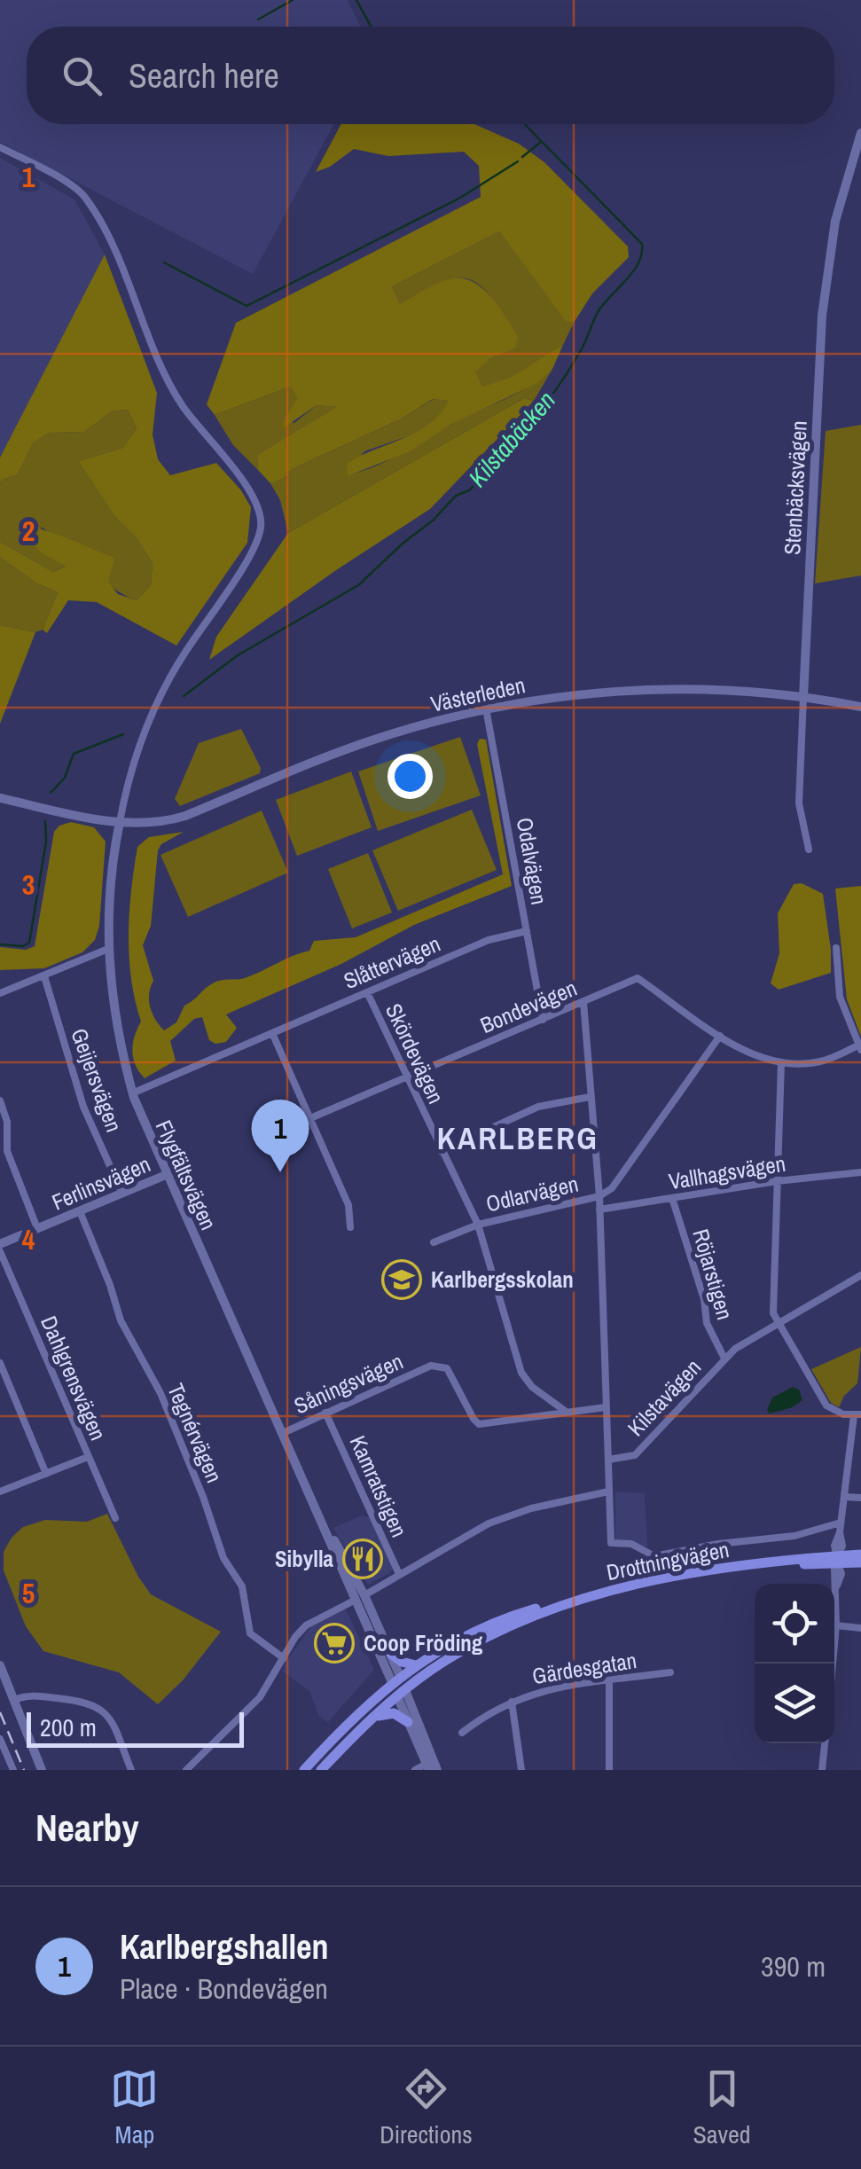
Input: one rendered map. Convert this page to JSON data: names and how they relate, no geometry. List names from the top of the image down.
{
  "streets": {
    "main road": ["Drottningvägen"],
    "street": [
      "Stenbäcksvägen",
      "Västerleden",
      "Odalvägen",
      "Slåttervägen",
      "Bondevägen",
      "Skördevägen",
      "Geijersvägen",
      "Vallhagsvägen",
      "Flygfältsvägen",
      "Ferlinsvägen",
      "Odlarvägen",
      "Röjarstigen",
      "Dahlgrensvägen",
      "Såningsvägen",
      "Kilstavägen",
      "Tegnérvägen",
      "Kamratstigen",
      "Gärdesgatan"
    ]
  },
  "crossings": [
    ["Stenbäcksvägen", "Västerleden"],
    ["Västerleden", "Odalvägen"],
    ["Västerleden", "Flygfältsvägen"],
    ["Odalvägen", "Slåttervägen"],
    ["Odalvägen", "Bondevägen"],
    ["Slåttervägen", "Skördevägen"],
    ["Slåttervägen", "Flygfältsvägen"],
    ["Bondevägen", "Skördevägen"],
    ["Bondevägen", "Odlarvägen"],
    ["Skördevägen", "Odlarvägen"],
    ["Skördevägen", "Såningsvägen"],
    ["Geijersvägen", "Ferlinsvägen"],
    ["Vallhagsvägen", "Röjarstigen"],
    ["Flygfältsvägen", "Ferlinsvägen"],
    ["Flygfältsvägen", "Såningsvägen"],
    ["Flygfältsvägen", "Drottningvägen"],
    ["Ferlinsvägen", "Tegnérvägen"],
    ["Röjarstigen", "Kilstavägen"],
    ["Såningsvägen", "Kamratstigen"]
  ],
  "districts": ["KARLBERG"],
  "water": ["Kilstabäcken"],
  "places": {
    "school or university": ["Karlbergsskolan"],
    "restaurant": ["Sibylla"],
    "supermarket": ["Coop Fröding"]
  },
  "scale_bar": "200 m",
  "page": {
    "search": "Search here",
    "pins": "1",
    "scale": "200 m",
    "heading": "Nearby",
    "list": [
      {
        "mark": "1",
        "name": "Karlbergshallen",
        "note": "Place · Bondevägen",
        "value": "390 m"
      }
    ],
    "nav": ["Map", "Directions", "Saved"]
  },
  "grid": {
    "rows": [
      "1",
      "2",
      "3",
      "4",
      "5"
    ]
  }
}
